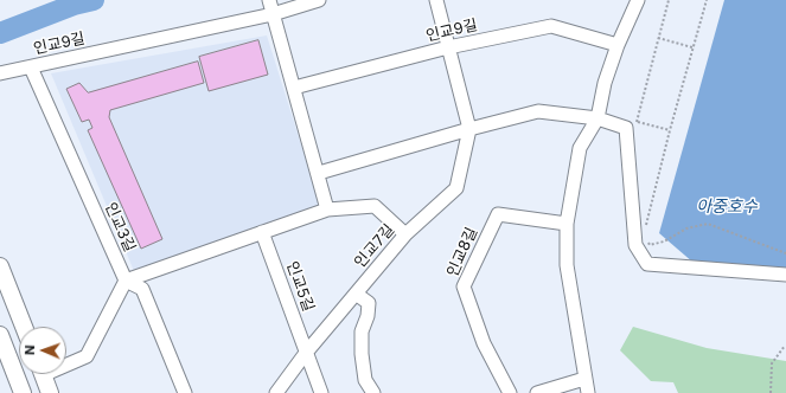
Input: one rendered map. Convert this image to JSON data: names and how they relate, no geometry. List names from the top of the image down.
{
  "streets": {
    "street": [
      "인교9길",
      "인교3길",
      "인교7길",
      "인교8길",
      "인교5길"
    ]
  },
  "crossings": [
    ["인교9길", "인교3길"],
    ["인교7길", "인교5길"]
  ],
  "water": ["아중호수"],
  "north": "left"
}
